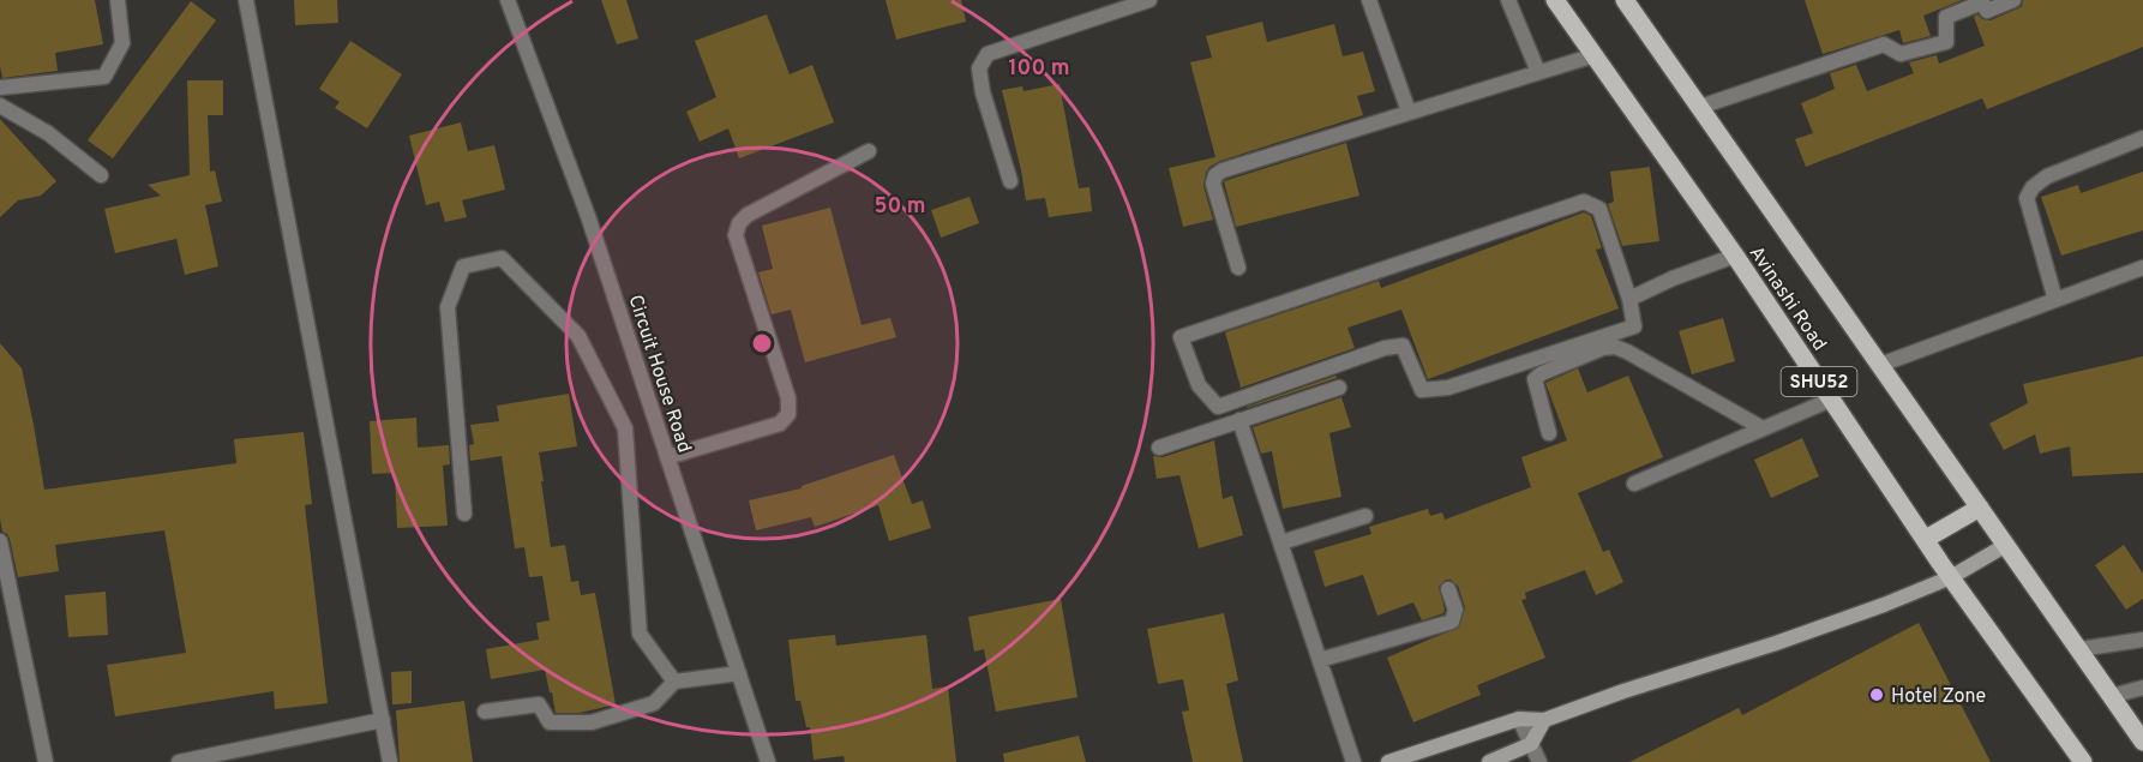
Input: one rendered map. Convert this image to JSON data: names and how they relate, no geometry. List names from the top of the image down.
{
  "streets": {
    "main road": ["Avinashi Road", "SHU52"],
    "street": ["Circuit House Road"]
  },
  "places": ["Hotel Zone"],
  "rings": ["100 m", "50 m"]
}
